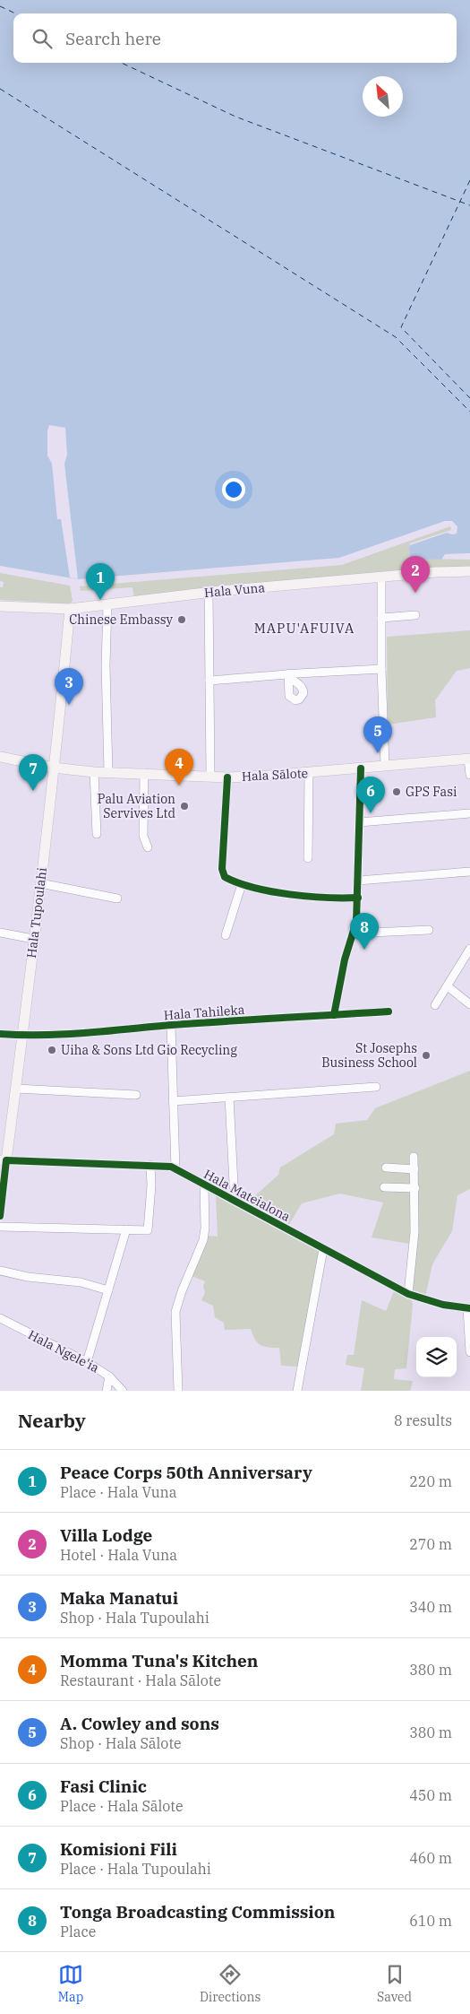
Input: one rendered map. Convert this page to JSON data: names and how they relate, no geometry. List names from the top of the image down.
{
  "streets": {
    "main road": ["Hala Vuna", "Hala Sālote", "Hala Tupoulahi"],
    "street": ["Hala Tahileka", "Hala Mateialona", "Hala Ngele'ia"]
  },
  "crossings": [
    ["Hala Vuna", "Hala Tupoulahi"],
    ["Hala Sālote", "Hala Tupoulahi"],
    ["Hala Tupoulahi", "Hala Tahileka"],
    ["Hala Tupoulahi", "Hala Mateialona"]
  ],
  "districts": ["MAPU'AFUIVA"],
  "places": [
    "Chinese Embassy",
    "GPS Fasi",
    "Palu Aviation Servives Ltd",
    "Uiha & Sons Ltd Gio Recycling",
    "St Josephs Business School"
  ],
  "north": "top left",
  "page": {
    "search": "Search here",
    "pins": [
      "2",
      "1",
      "3",
      "5",
      "4",
      "7",
      "6",
      "8"
    ],
    "heading": ["Nearby", "8 results"],
    "list": [
      {
        "mark": "1",
        "name": "Peace Corps 50th Anniversary",
        "note": "Place · Hala Vuna",
        "value": "220 m"
      },
      {
        "mark": "2",
        "name": "Villa Lodge",
        "note": "Hotel · Hala Vuna",
        "value": "270 m"
      },
      {
        "mark": "3",
        "name": "Maka Manatui",
        "note": "Shop · Hala Tupoulahi",
        "value": "340 m"
      },
      {
        "mark": "4",
        "name": "Momma Tuna's Kitchen",
        "note": "Restaurant · Hala Sālote",
        "value": "380 m"
      },
      {
        "mark": "5",
        "name": "A. Cowley and sons",
        "note": "Shop · Hala Sālote",
        "value": "380 m"
      },
      {
        "mark": "6",
        "name": "Fasi Clinic",
        "note": "Place · Hala Sālote",
        "value": "450 m"
      },
      {
        "mark": "7",
        "name": "Komisioni Fili",
        "note": "Place · Hala Tupoulahi",
        "value": "460 m"
      },
      {
        "mark": "8",
        "name": "Tonga Broadcasting Commission",
        "note": "Place",
        "value": "610 m"
      }
    ],
    "nav": ["Map", "Directions", "Saved"]
  }
}
